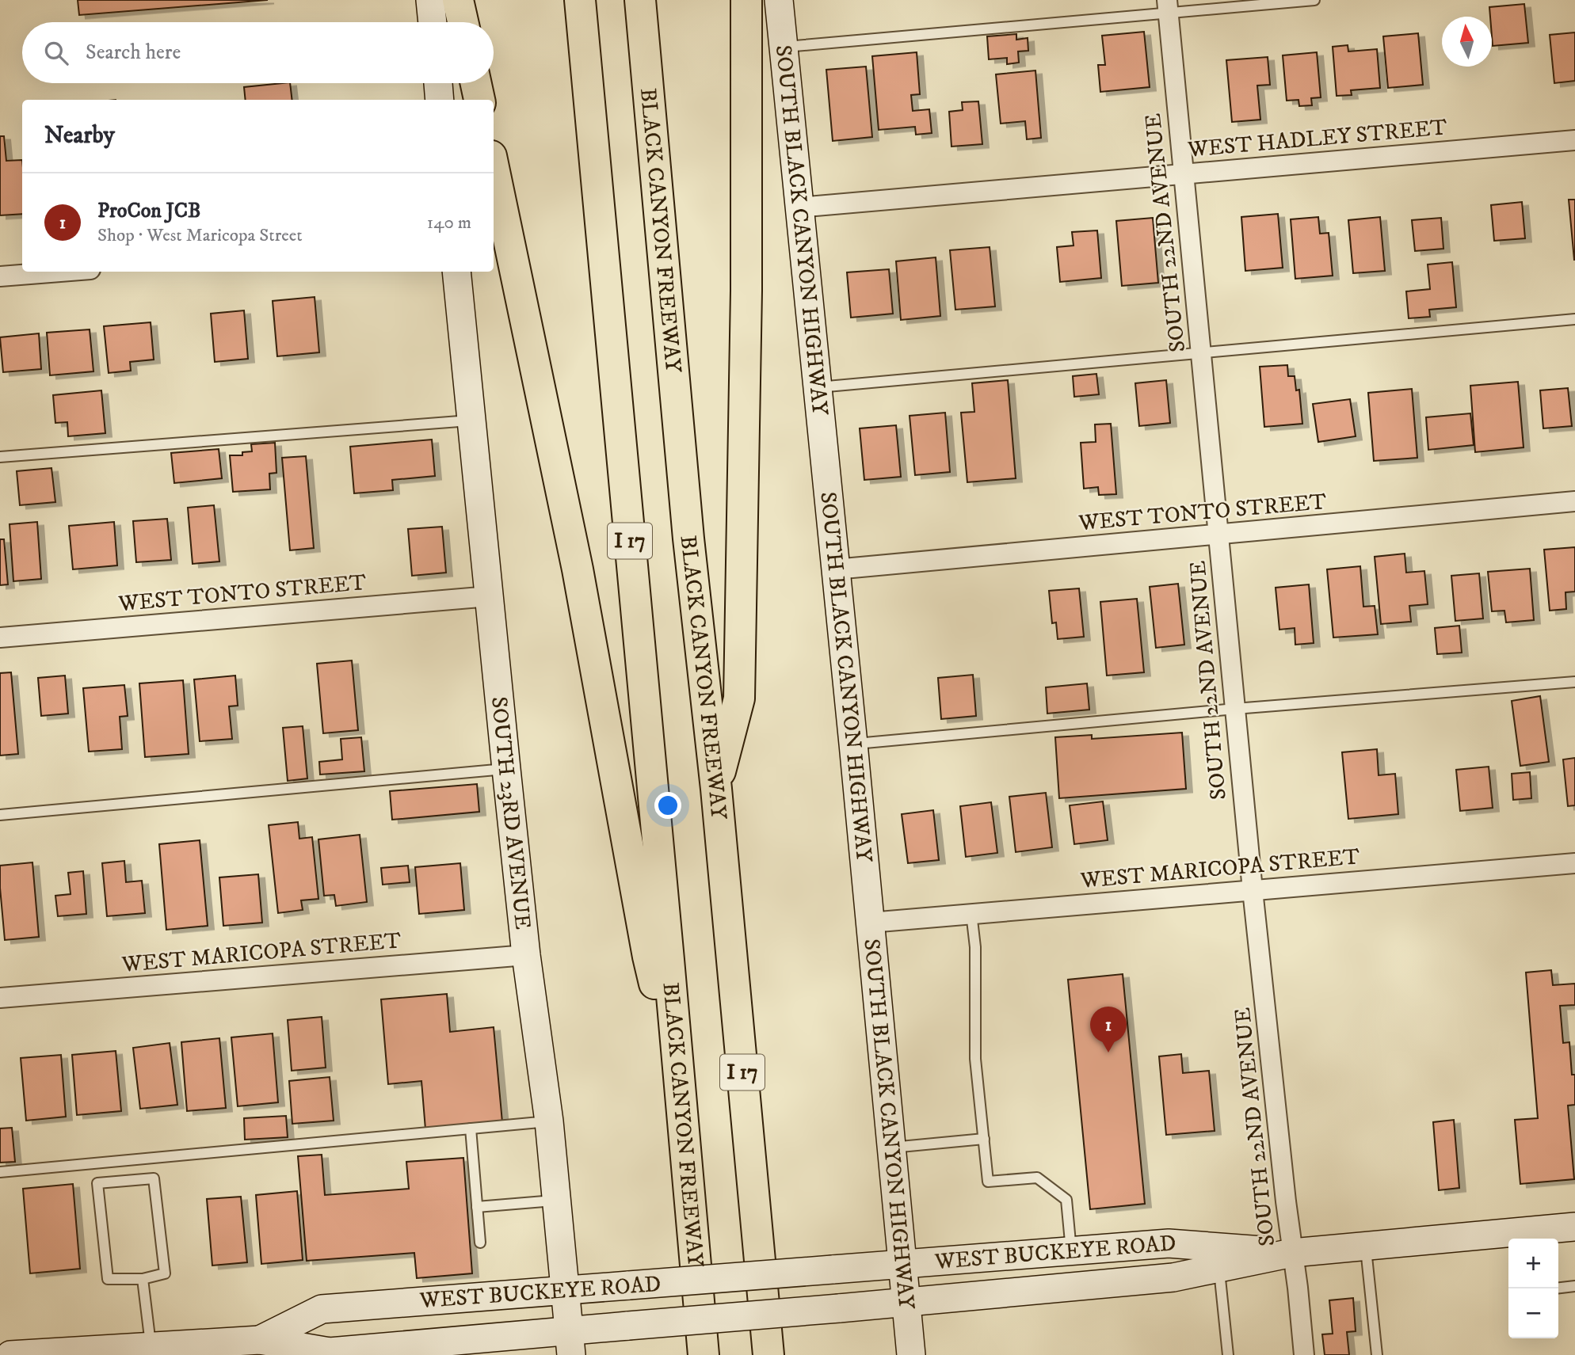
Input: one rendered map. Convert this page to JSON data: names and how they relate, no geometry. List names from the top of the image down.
{
  "streets": {
    "highway": ["BLACK CANYON FREEWAY", "I 17"],
    "main road": ["SOUTH BLACK CANYON HIGHWAY", "SOUTH 23RD AVENUE", "WEST BUCKEYE ROAD"],
    "street": [
      "WEST HADLEY STREET",
      "SOUTH 22ND AVENUE",
      "WEST TONTO STREET",
      "WEST MARICOPA STREET"
    ]
  },
  "crossings": [
    ["WEST HADLEY STREET", "SOUTH BLACK CANYON HIGHWAY"],
    ["WEST HADLEY STREET", "SOUTH 22ND AVENUE"],
    ["SOUTH BLACK CANYON HIGHWAY", "WEST TONTO STREET"],
    ["SOUTH BLACK CANYON HIGHWAY", "WEST MARICOPA STREET"],
    ["SOUTH BLACK CANYON HIGHWAY", "WEST BUCKEYE ROAD"],
    ["SOUTH 22ND AVENUE", "WEST TONTO STREET"],
    ["SOUTH 22ND AVENUE", "WEST MARICOPA STREET"],
    ["SOUTH 22ND AVENUE", "WEST BUCKEYE ROAD"],
    ["WEST TONTO STREET", "SOUTH 23RD AVENUE"],
    ["SOUTH 23RD AVENUE", "WEST MARICOPA STREET"],
    ["SOUTH 23RD AVENUE", "WEST BUCKEYE ROAD"]
  ],
  "north": "top",
  "page": {
    "search": "Search here",
    "heading": "Nearby",
    "list": [
      {
        "mark": "1",
        "name": "ProCon JCB",
        "note": "Shop · West Maricopa Street",
        "value": "140 m"
      }
    ],
    "pins": "1",
    "map_buttons": ["+", "−"]
  }
}
